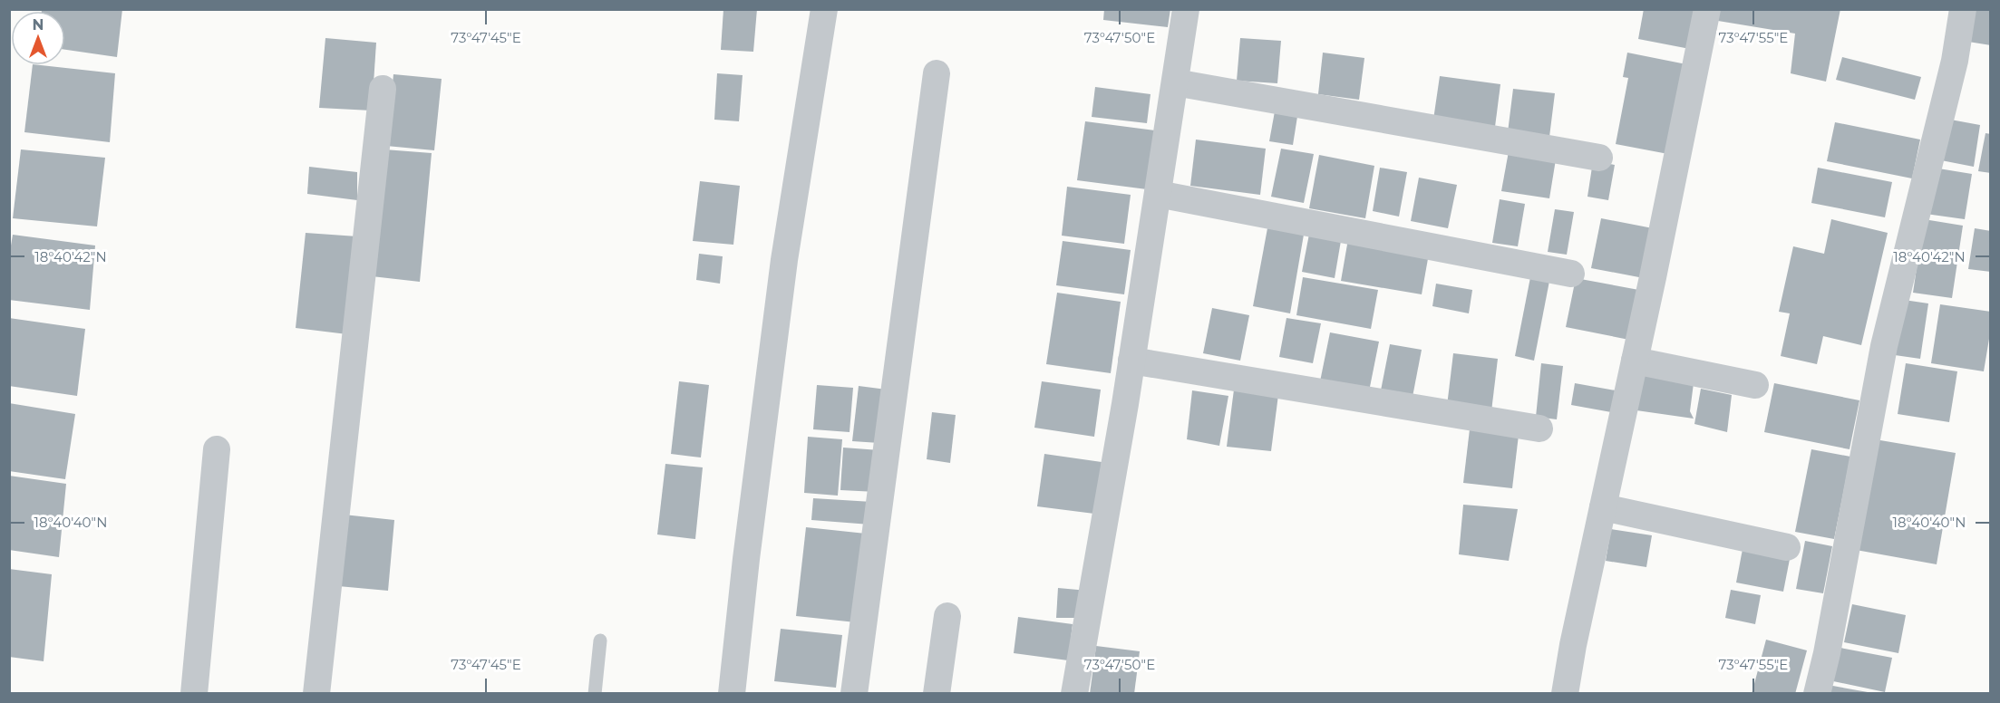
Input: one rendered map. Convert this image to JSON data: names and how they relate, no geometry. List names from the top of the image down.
{
  "north": "top",
  "coordinates": [
    "73°47'45\"E",
    "73°47'50\"E",
    "73°47'55\"E",
    "18°40'42\"N",
    "18°40'40\"N"
  ]
}
